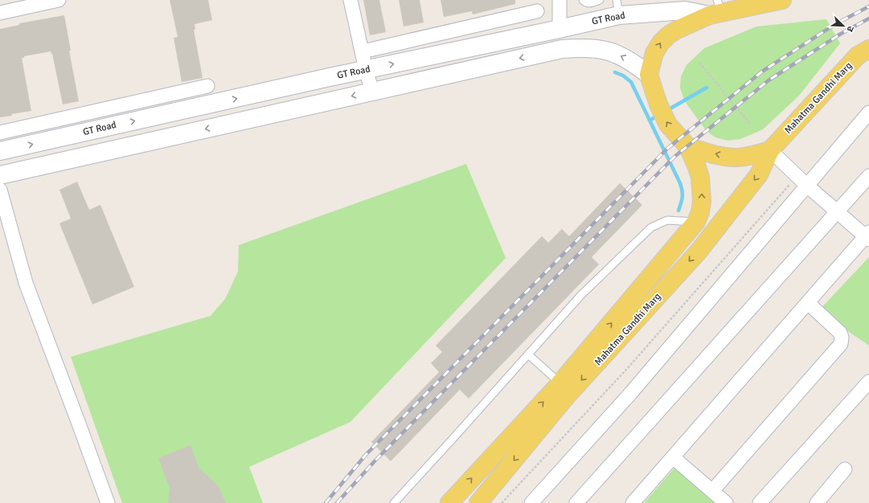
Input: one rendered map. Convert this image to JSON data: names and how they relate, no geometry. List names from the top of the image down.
{
  "streets": {
    "main road": ["GT Road", "Mahatma Gandhi Marg"]
  },
  "north": "bottom right"
}
